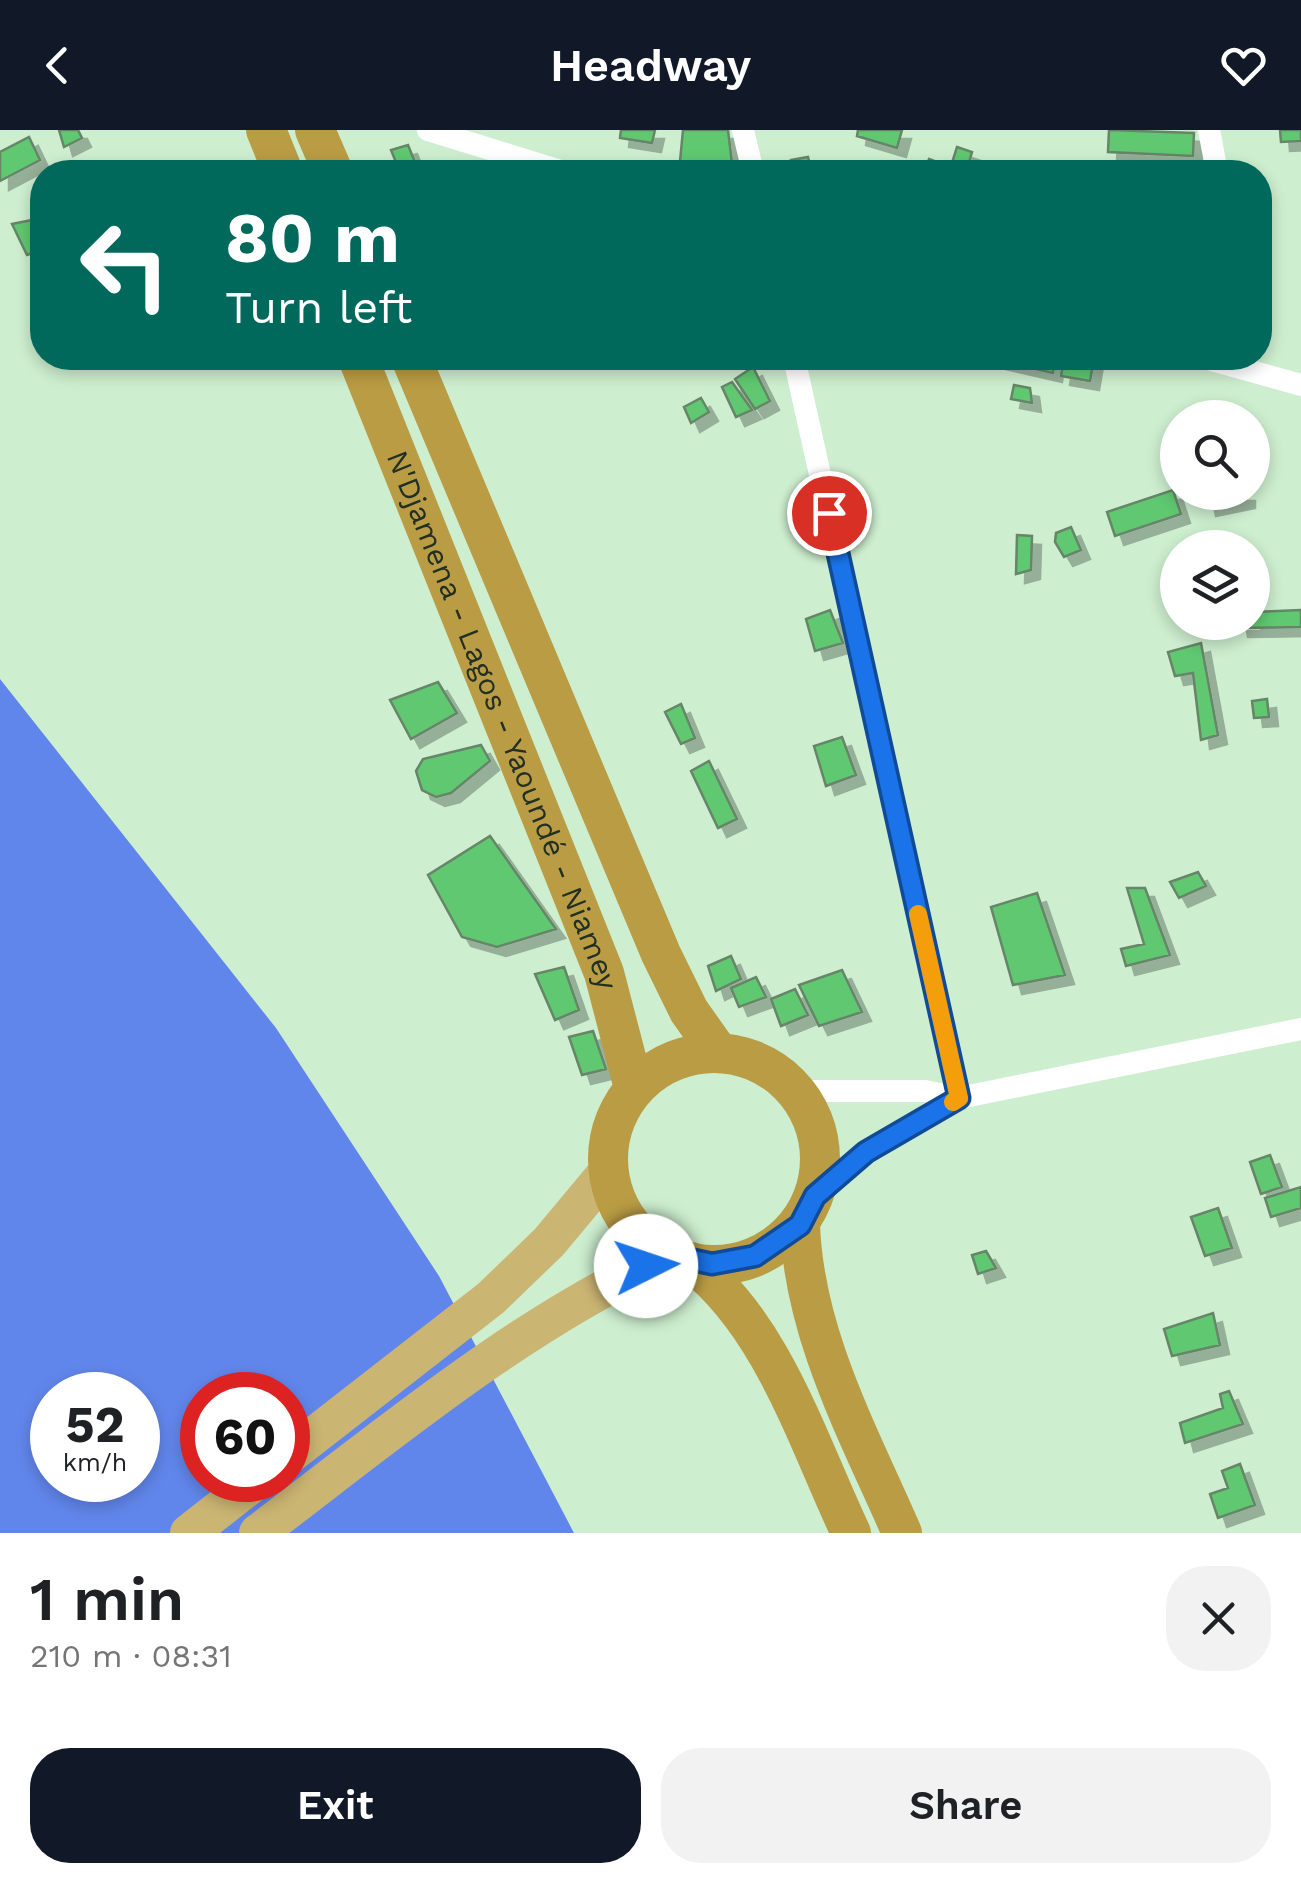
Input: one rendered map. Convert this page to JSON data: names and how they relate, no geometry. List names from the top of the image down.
{
  "streets": {
    "highway": ["N'Djamena - Lagos - Yaoundé - Niamey"]
  },
  "page": {
    "header": "Headway",
    "turn": ["80 m", "Turn left"],
    "speed": "52 km/h",
    "limit": "60",
    "heading": ["1 min", "210 m · 08:31"],
    "buttons": ["Exit", "Share"]
  }
}
